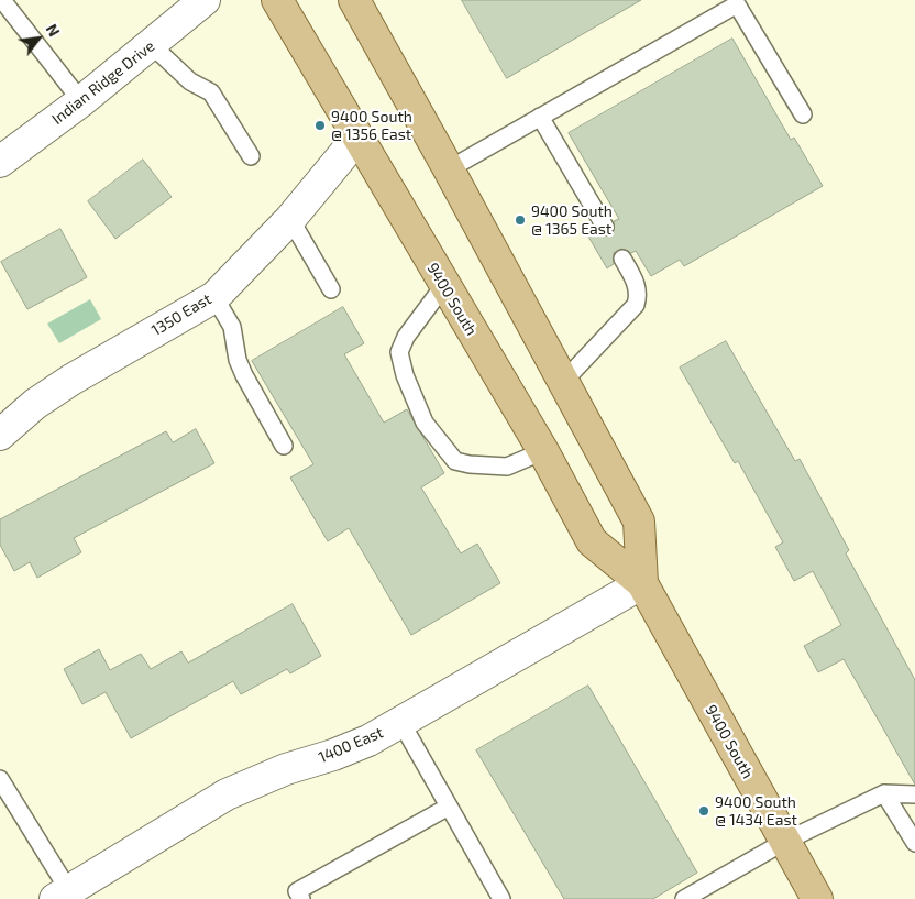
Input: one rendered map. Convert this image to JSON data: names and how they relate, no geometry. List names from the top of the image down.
{
  "streets": {
    "main road": ["9400 South"],
    "street": ["Indian Ridge Drive", "1350 East", "1400 East"]
  },
  "crossings": [
    ["9400 South", "1350 East"],
    ["9400 South", "1400 East"]
  ],
  "places": ["9400 South @ 1356 East", "9400 South @ 1365 East", "9400 South @ 1434 East"],
  "north": "top right"
}
